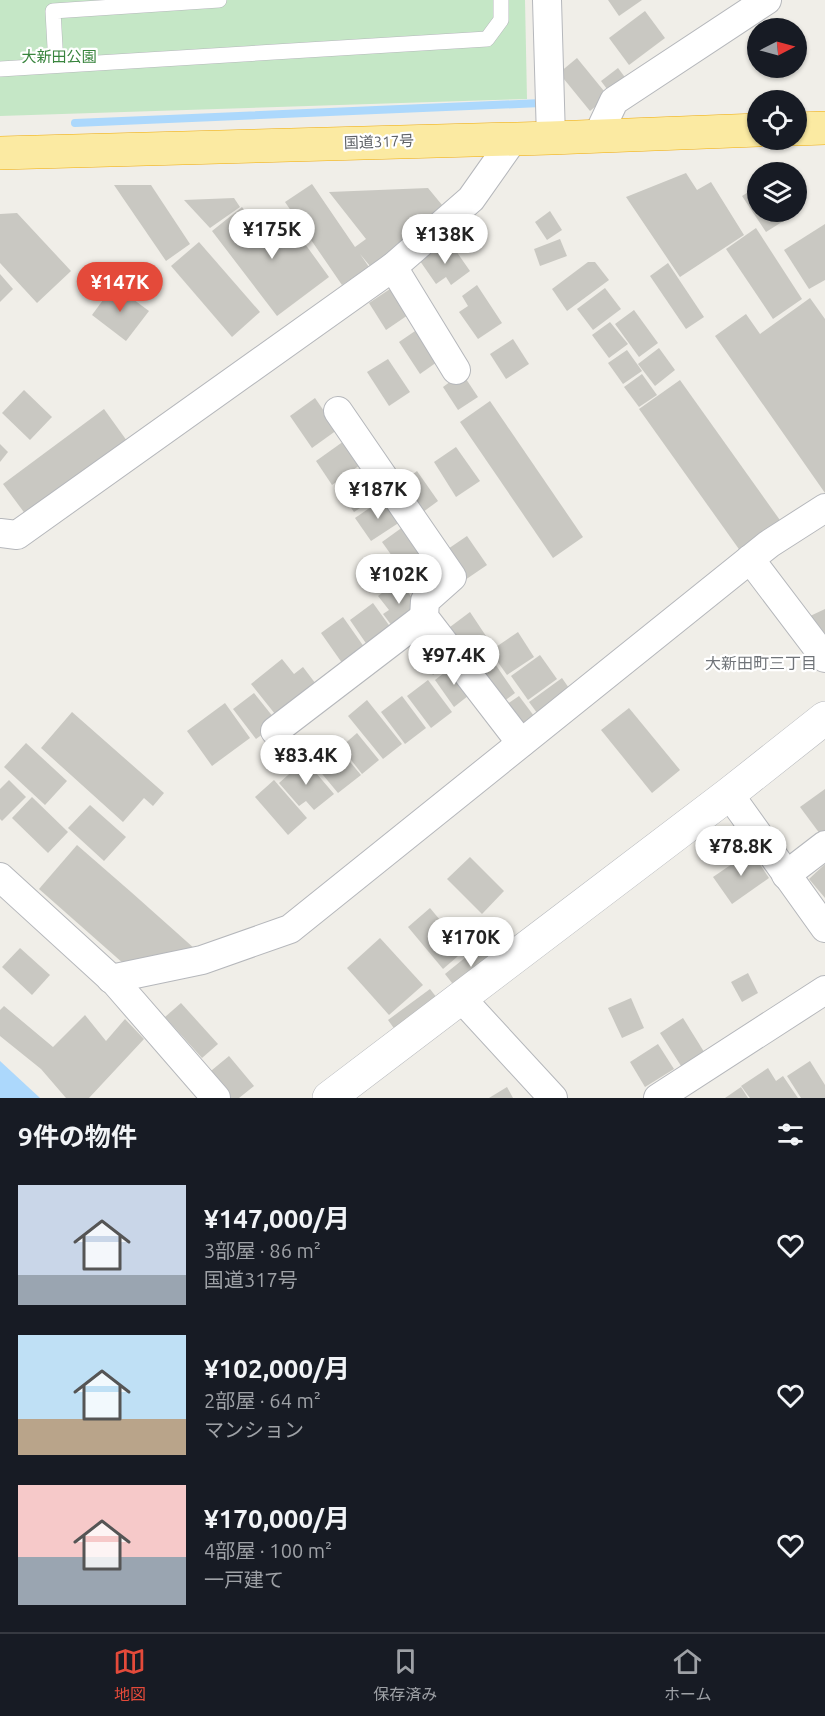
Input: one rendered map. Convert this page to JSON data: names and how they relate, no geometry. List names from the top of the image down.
{
  "streets": {
    "highway": ["国道317号"]
  },
  "districts": ["大新田町三丁目"],
  "parks": ["大新田公園"],
  "north": "right",
  "page": {
    "price": [
      "¥175K",
      "¥138K",
      "¥147K",
      "¥187K",
      "¥102K",
      "¥97.4K",
      "¥83.4K",
      "¥78.8K",
      "¥170K"
    ],
    "heading": "9件の物件",
    "list": [
      {
        "name": "¥147,000/月",
        "note": "3部屋 · 86 m² · 国道317号"
      },
      {
        "name": "¥102,000/月",
        "note": "2部屋 · 64 m² · マンション"
      },
      {
        "name": "¥170,000/月",
        "note": "4部屋 · 100 m² · 一戸建て"
      }
    ],
    "tabs": ["地図", "保存済み", "ホーム"]
  }
}
